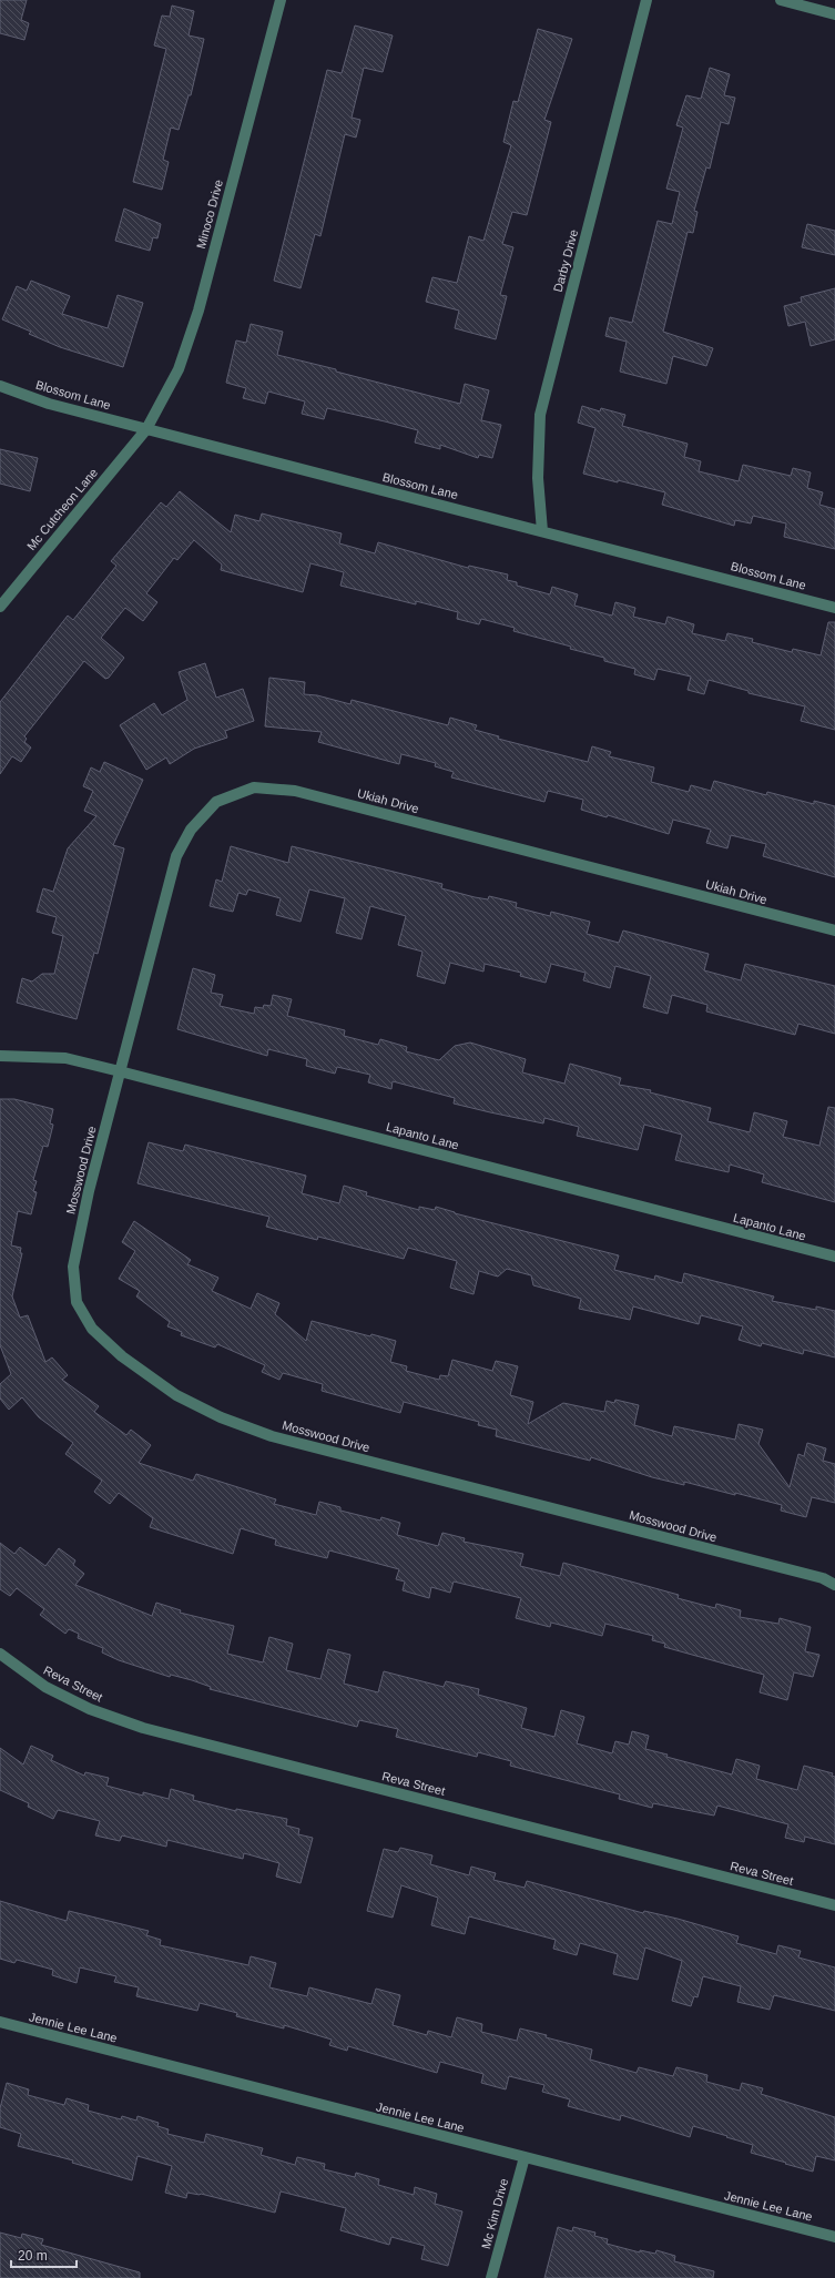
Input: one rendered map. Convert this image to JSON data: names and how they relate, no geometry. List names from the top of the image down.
{
  "streets": {
    "street": [
      "Minoco Drive",
      "Darby Drive",
      "Blossom Lane",
      "Mc Cutcheon Lane",
      "Ukiah Drive",
      "Lapanto Lane",
      "Mosswood Drive",
      "Reva Street",
      "Jennie Lee Lane",
      "Mc Kim Drive"
    ]
  },
  "crossings": [
    ["Minoco Drive", "Blossom Lane"],
    ["Minoco Drive", "Mc Cutcheon Lane"],
    ["Darby Drive", "Blossom Lane"],
    ["Blossom Lane", "Mc Cutcheon Lane"],
    ["Ukiah Drive", "Lapanto Lane"],
    ["Ukiah Drive", "Mosswood Drive"],
    ["Lapanto Lane", "Mosswood Drive"],
    ["Jennie Lee Lane", "Mc Kim Drive"]
  ],
  "scale_bar": "20 m"
}
